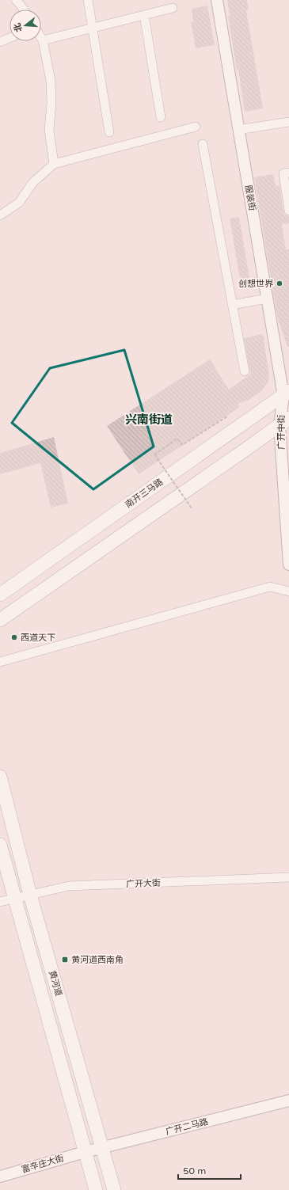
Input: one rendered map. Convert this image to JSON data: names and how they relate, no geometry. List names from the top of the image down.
{
  "streets": {
    "main road": ["南开三马路", "黄河道"],
    "street": [
      "服装街",
      "广开中街",
      "广开大街",
      "广开二马路",
      "富辛庄大街"
    ]
  },
  "crossings": [
    ["服装街", "广开中街"],
    ["服装街", "南开三马路"],
    ["广开中街", "南开三马路"],
    ["广开大街", "黄河道"],
    ["黄河道", "广开二马路"],
    ["黄河道", "富辛庄大街"],
    ["广开二马路", "富辛庄大街"]
  ],
  "districts": ["兴南街道"],
  "places": {
    "other": ["创想世界", "西道天下"],
    "transit": ["黄河道西南角"]
  },
  "scale_bar": "50 m",
  "north": "left"
}
